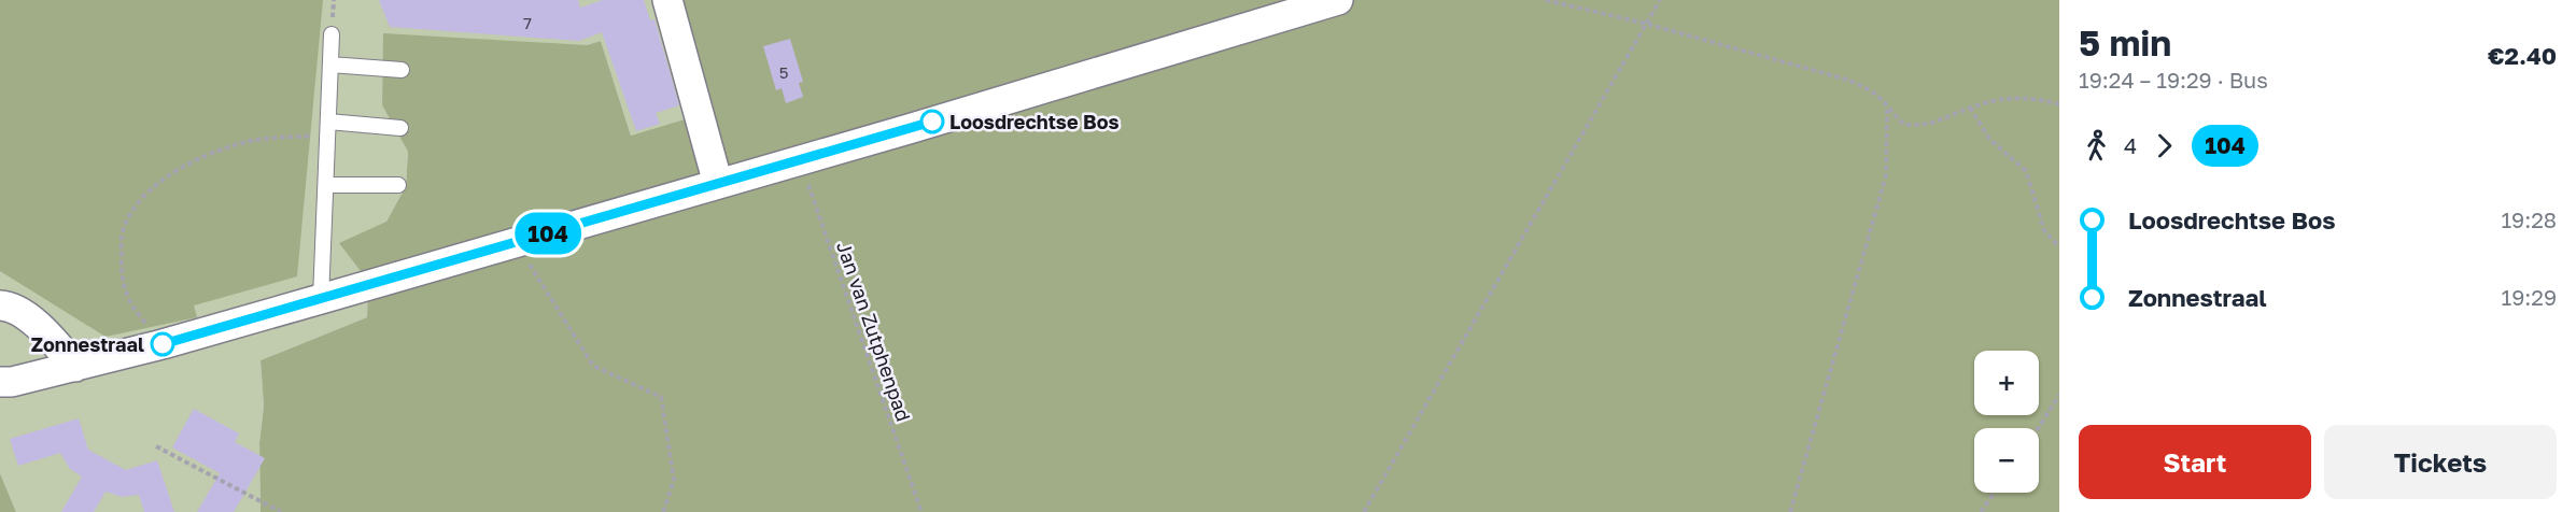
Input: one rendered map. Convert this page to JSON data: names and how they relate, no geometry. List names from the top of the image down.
{
  "streets": {
    "path": ["Jan van Zutphenpad"]
  },
  "places": ["Loosdrechtse Bos", "Zonnestraal"],
  "lines": ["bus line 104"],
  "house_numbers": ["7", "5"],
  "page": {
    "on_map": "104",
    "heading": ["5 min", "19:24 – 19:29 · Bus", "€2.40"],
    "legs": ["4", "104"],
    "list": [
      {
        "name": "Loosdrechtse Bos",
        "value": "19:28"
      },
      {
        "name": "Zonnestraal",
        "value": "19:29"
      }
    ],
    "map_buttons": ["+", "−"],
    "buttons": ["Start", "Tickets"]
  }
}
